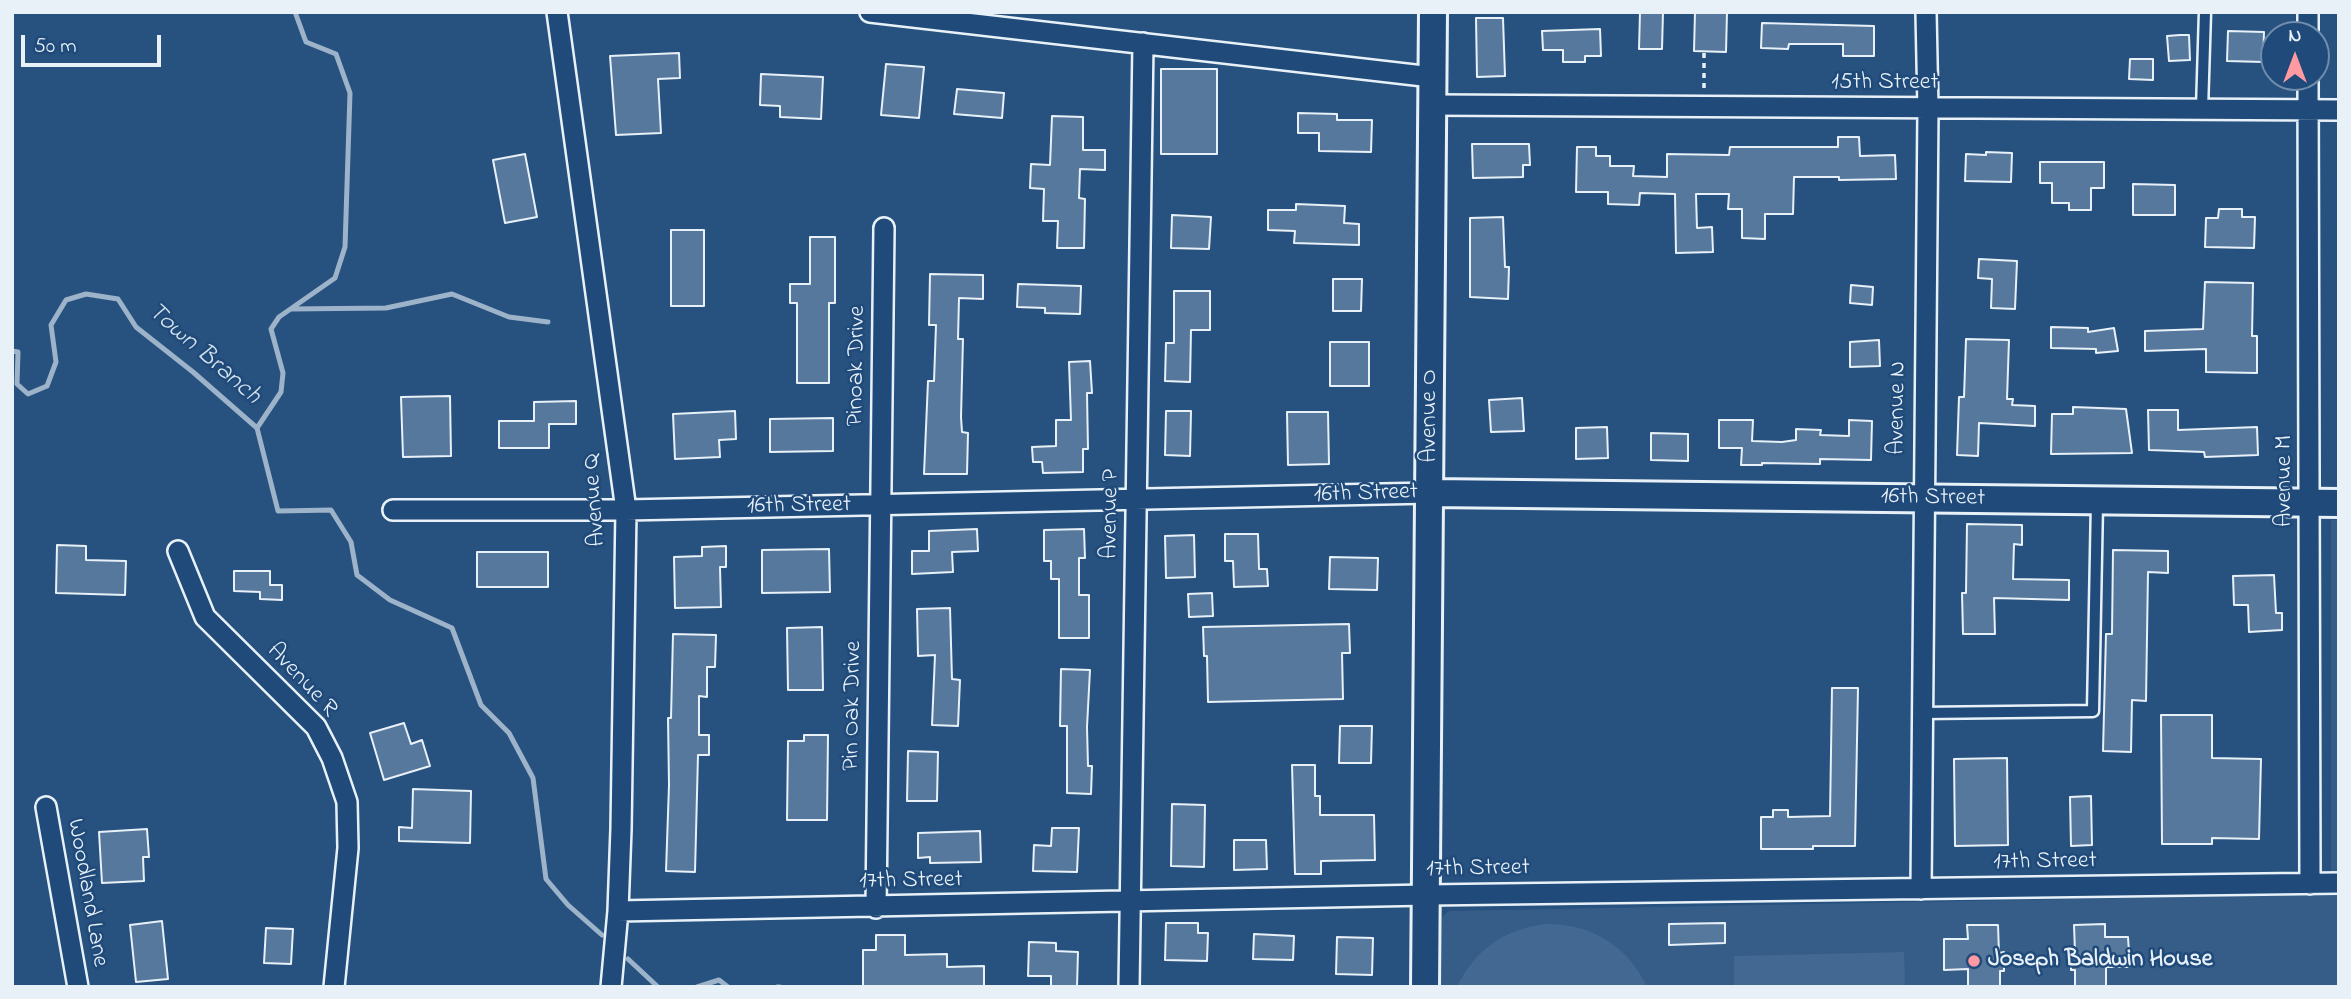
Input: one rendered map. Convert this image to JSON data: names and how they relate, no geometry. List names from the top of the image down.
{
  "streets": {
    "street": [
      "15th Street",
      "Pinoak Drive",
      "Avenue N",
      "Avenue O",
      "Avenue M",
      "16th Street",
      "Avenue Q",
      "Avenue P",
      "Avenue R",
      "Pin Oak Drive",
      "17th Street",
      "Woodland Lane"
    ]
  },
  "crossings": [
    ["15th Street", "Avenue N"],
    ["15th Street", "Avenue O"],
    ["15th Street", "Avenue M"],
    ["Pinoak Drive", "16th Street"],
    ["Pinoak Drive", "Pin Oak Drive"],
    ["Avenue N", "16th Street"],
    ["Avenue N", "17th Street"],
    ["Avenue O", "16th Street"],
    ["Avenue O", "17th Street"],
    ["Avenue M", "16th Street"],
    ["Avenue M", "17th Street"],
    ["16th Street", "Avenue Q"],
    ["16th Street", "Avenue P"],
    ["16th Street", "Pin Oak Drive"],
    ["Avenue Q", "17th Street"],
    ["Avenue P", "17th Street"],
    ["Pin Oak Drive", "17th Street"]
  ],
  "water": ["Town Branch"],
  "places": ["Joseph Baldwin House"],
  "scale_bar": "50 m",
  "north": "top"
}
